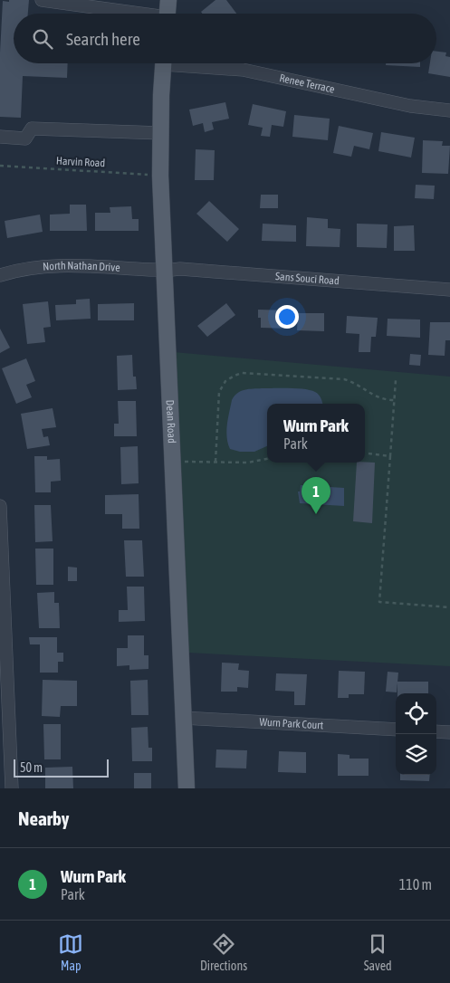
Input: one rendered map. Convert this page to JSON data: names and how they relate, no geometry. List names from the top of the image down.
{
  "streets": {
    "main road": ["Dean Road"],
    "street": [
      "Renee Terrace",
      "North Nathan Drive",
      "Sans Souci Road",
      "Wurn Park Court"
    ],
    "path": ["Harvin Road"]
  },
  "crossings": [
    ["Harvin Road", "Dean Road"],
    ["North Nathan Drive", "Sans Souci Road"],
    ["North Nathan Drive", "Dean Road"],
    ["Sans Souci Road", "Dean Road"],
    ["Dean Road", "Wurn Park Court"]
  ],
  "scale_bar": "50 m",
  "page": {
    "search": "Search here",
    "popup": ["Wurn Park", "Park"],
    "pins": "1",
    "scale": "50 m",
    "heading": "Nearby",
    "list": [
      {
        "mark": "1",
        "name": "Wurn Park",
        "note": "Park",
        "value": "110 m"
      }
    ],
    "nav": ["Map", "Directions", "Saved"]
  }
}
